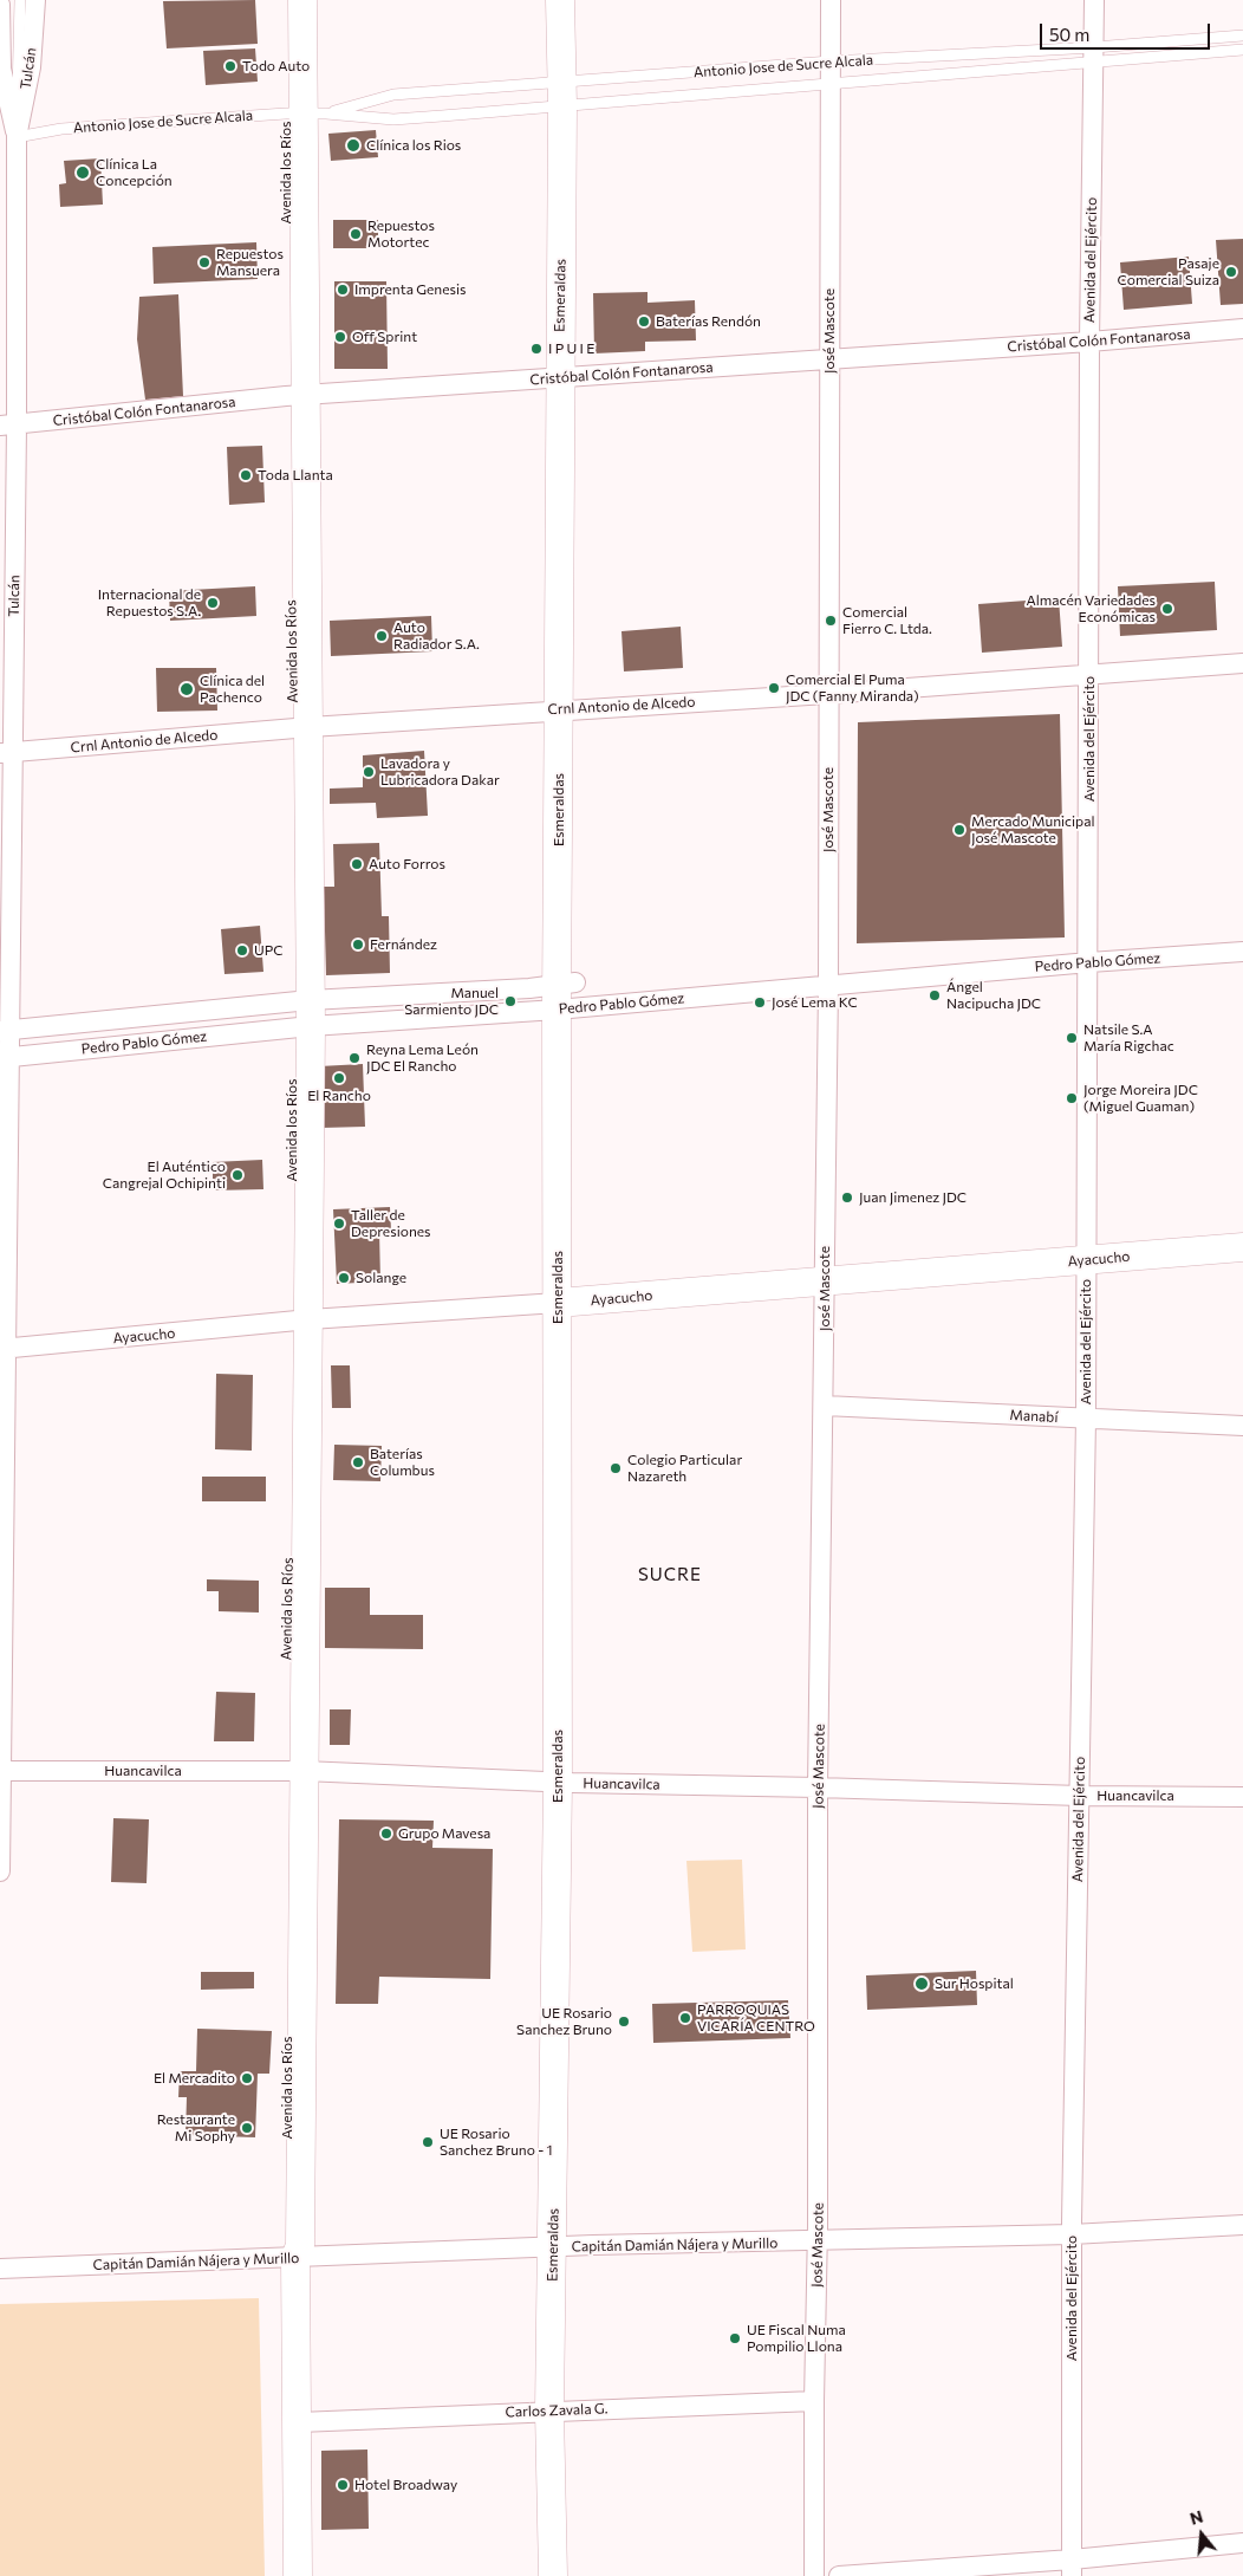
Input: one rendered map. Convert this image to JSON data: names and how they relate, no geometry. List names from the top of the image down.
{
  "streets": {
    "main road": ["Avenida los Ríos", "Esmeraldas", "Ayacucho"],
    "street": [
      "Tulcán",
      "Avenida del Ejército",
      "José Mascote",
      "Cristóbal Colón Fontanarosa",
      "Crnl Antonio de Alcedo",
      "Pedro Pablo Gómez",
      "Manabí",
      "Huancavilca",
      "Capitán Damián Nájera y Murillo",
      "Carlos Zavala G."
    ],
    "lane": ["Antonio Jose de Sucre Alcala"]
  },
  "crossings": [
    ["Antonio Jose de Sucre Alcala", "Tulcán"],
    ["Antonio Jose de Sucre Alcala", "Avenida los Ríos"],
    ["Antonio Jose de Sucre Alcala", "Avenida del Ejército"],
    ["Antonio Jose de Sucre Alcala", "Esmeraldas"],
    ["Antonio Jose de Sucre Alcala", "José Mascote"],
    ["Tulcán", "Cristóbal Colón Fontanarosa"],
    ["Tulcán", "Crnl Antonio de Alcedo"],
    ["Tulcán", "Pedro Pablo Gómez"],
    ["Tulcán", "Ayacucho"],
    ["Tulcán", "Huancavilca"],
    ["Avenida los Ríos", "Cristóbal Colón Fontanarosa"],
    ["Avenida los Ríos", "Crnl Antonio de Alcedo"],
    ["Avenida los Ríos", "Pedro Pablo Gómez"],
    ["Avenida los Ríos", "Ayacucho"],
    ["Avenida los Ríos", "Huancavilca"],
    ["Avenida los Ríos", "Capitán Damián Nájera y Murillo"],
    ["Avenida los Ríos", "Carlos Zavala G."],
    ["Avenida del Ejército", "Cristóbal Colón Fontanarosa"],
    ["Avenida del Ejército", "Crnl Antonio de Alcedo"],
    ["Avenida del Ejército", "Pedro Pablo Gómez"],
    ["Avenida del Ejército", "Ayacucho"],
    ["Avenida del Ejército", "Manabí"],
    ["Avenida del Ejército", "Huancavilca"],
    ["Avenida del Ejército", "Capitán Damián Nájera y Murillo"],
    ["Esmeraldas", "Cristóbal Colón Fontanarosa"],
    ["Esmeraldas", "Crnl Antonio de Alcedo"],
    ["Esmeraldas", "Pedro Pablo Gómez"],
    ["Esmeraldas", "Ayacucho"],
    ["Esmeraldas", "Huancavilca"],
    ["Esmeraldas", "Capitán Damián Nájera y Murillo"],
    ["Esmeraldas", "Carlos Zavala G."],
    ["José Mascote", "Cristóbal Colón Fontanarosa"],
    ["José Mascote", "Crnl Antonio de Alcedo"],
    ["José Mascote", "Pedro Pablo Gómez"],
    ["José Mascote", "Ayacucho"],
    ["José Mascote", "Manabí"],
    ["José Mascote", "Huancavilca"],
    ["José Mascote", "Capitán Damián Nájera y Murillo"],
    ["José Mascote", "Carlos Zavala G."]
  ],
  "districts": ["SUCRE"],
  "places": [
    "Todo Auto",
    "Clínica los Rios",
    "Clínica La Concepción",
    "Repuestos Motortec",
    "Repuestos Mansuera",
    "Pasaje Comercial Suiza",
    "Imprenta Genesis",
    "Baterías Rendón",
    "Off Sprint",
    "I P U I E",
    "Toda Llanta",
    "Internacional de Repuestos S.A.",
    "Almacén Variedades Económicas",
    "Comercial Fierro C. Ltda.",
    "Auto Radiador S.A.",
    "Comercial El Puma JDC (Fanny Miranda)",
    "Clínica del Pachenco",
    "Lavadora y Lubricadora Dakar",
    "Mercado Municipal José Mascote",
    "Auto Forros",
    "Fernández",
    "UPC",
    "Ángel Nacipucha JDC",
    "Manuel Sarmiento JDC",
    "José Lema KC",
    "Natsile S.A María Rigchac",
    "Reyna Lema León JDC El Rancho",
    "El Rancho",
    "Jorge Moreira JDC (Miguel Guaman)",
    "El Auténtico Cangrejal Ochipinti",
    "Juan Jimenez JDC",
    "Taller de Depresiones",
    "Solange",
    "Baterías Columbus",
    "Colegio Particular Nazareth",
    "Grupo Mavesa",
    "Sur Hospital",
    "PARROQUIAS VICARÍA CENTRO",
    "UE Rosario Sanchez Bruno",
    "El Mercadito",
    "Restaurante Mi Sophy",
    "UE Rosario Sanchez Bruno - 1",
    "UE Fiscal Numa Pompilio Llona",
    "Hotel Broadway"
  ],
  "scale_bar": "50 m",
  "north": "top"
}
